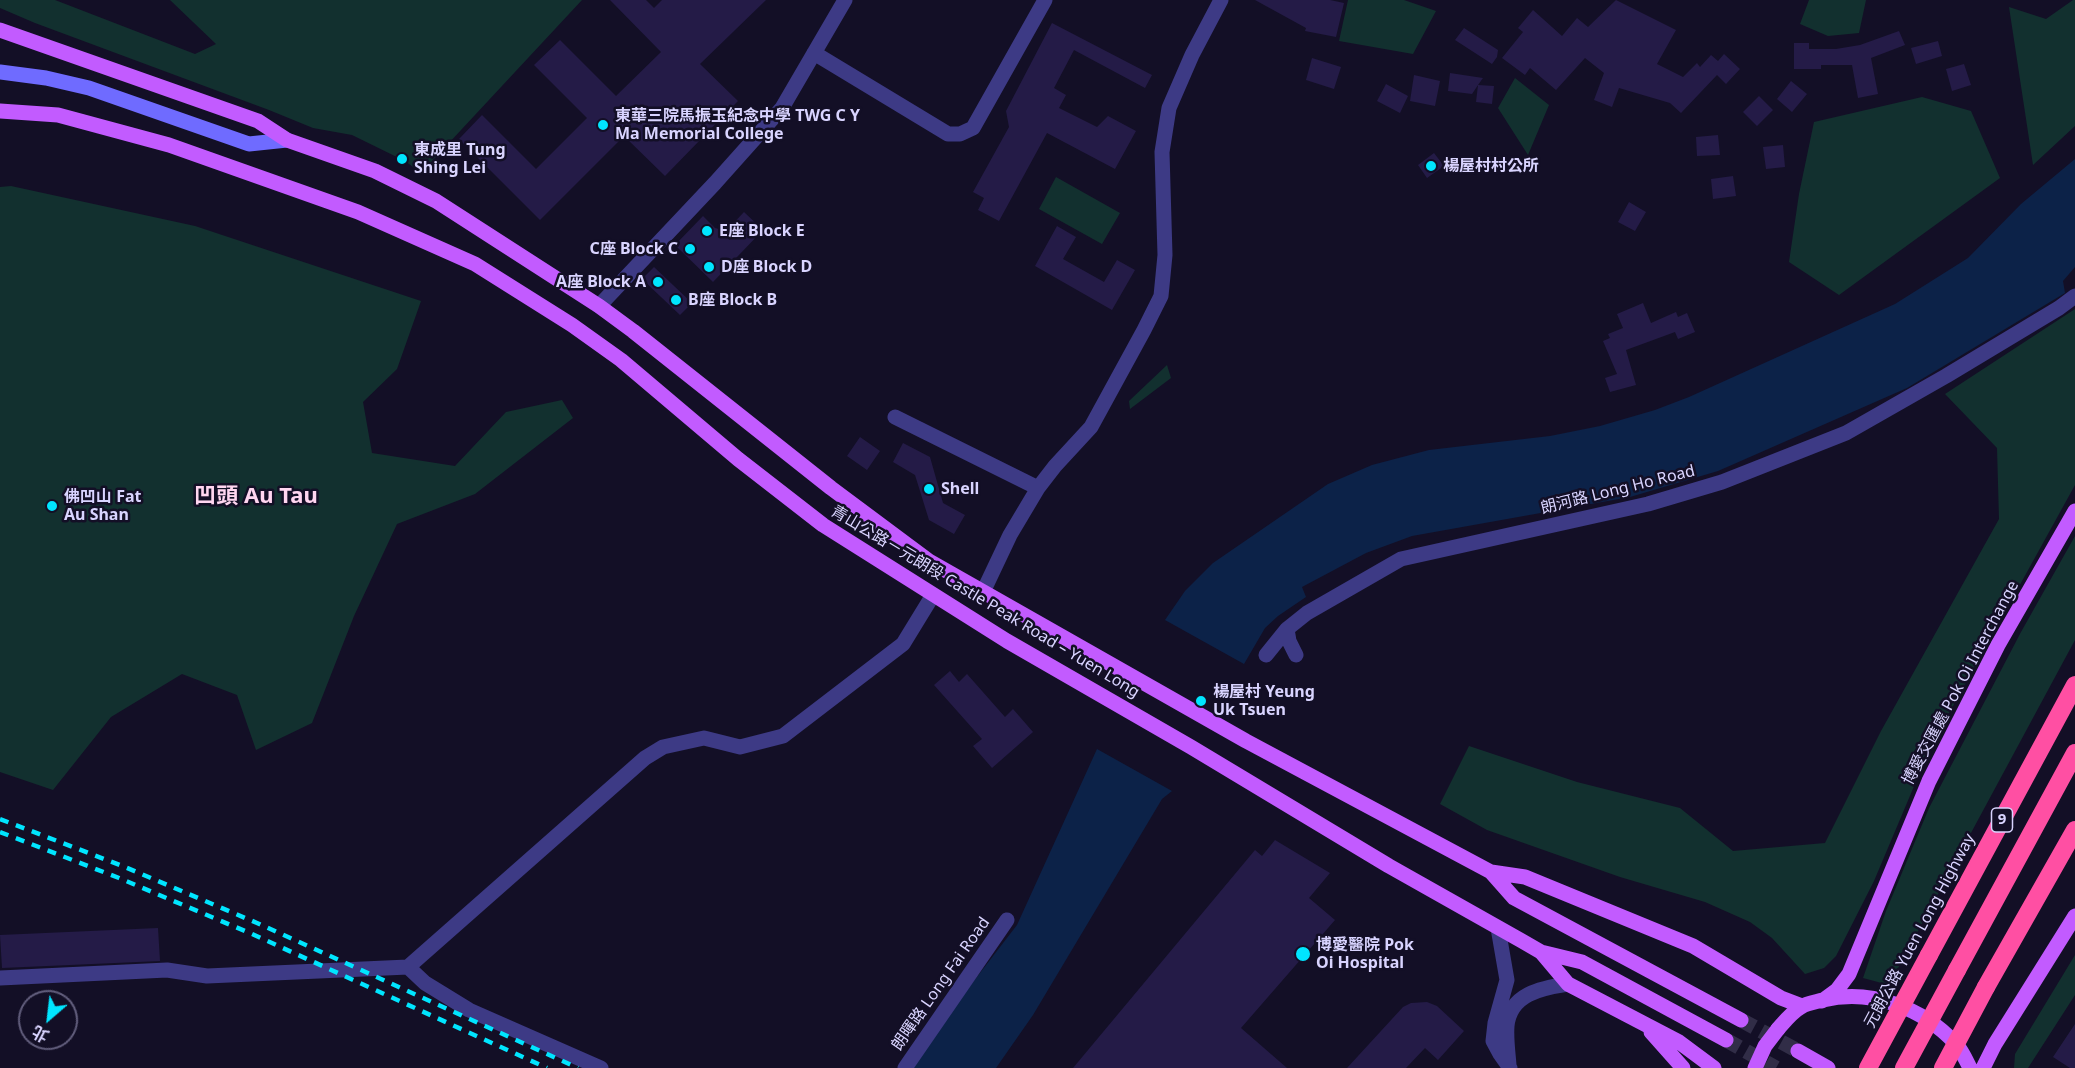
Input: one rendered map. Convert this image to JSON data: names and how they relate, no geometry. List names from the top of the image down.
{
  "streets": {
    "highway": ["9", "元朗公路 Yuen Long Highway"],
    "main road": ["青山公路－元朗段 Castle Peak Road – Yuen Long", "博愛交匯處 Pok Oi Interchange"],
    "street": ["朗河路 Long Ho Road", "朗暉路 Long Fai Road"]
  },
  "districts": ["凹頭 Au Tau"],
  "places": [
    "東華三院馬振玉紀念中學 TWG C Y Ma Memorial College",
    "東成里 Tung Shing Lei",
    "楊屋村村公所",
    "E座 Block E",
    "C座 Block C",
    "D座 Block D",
    "A座 Block A",
    "B座 Block B",
    "Shell",
    "佛凹山 Fat Au Shan",
    "楊屋村 Yeung Uk Tsuen",
    "博愛醫院 Pok Oi Hospital"
  ],
  "north": "bottom left"
}
